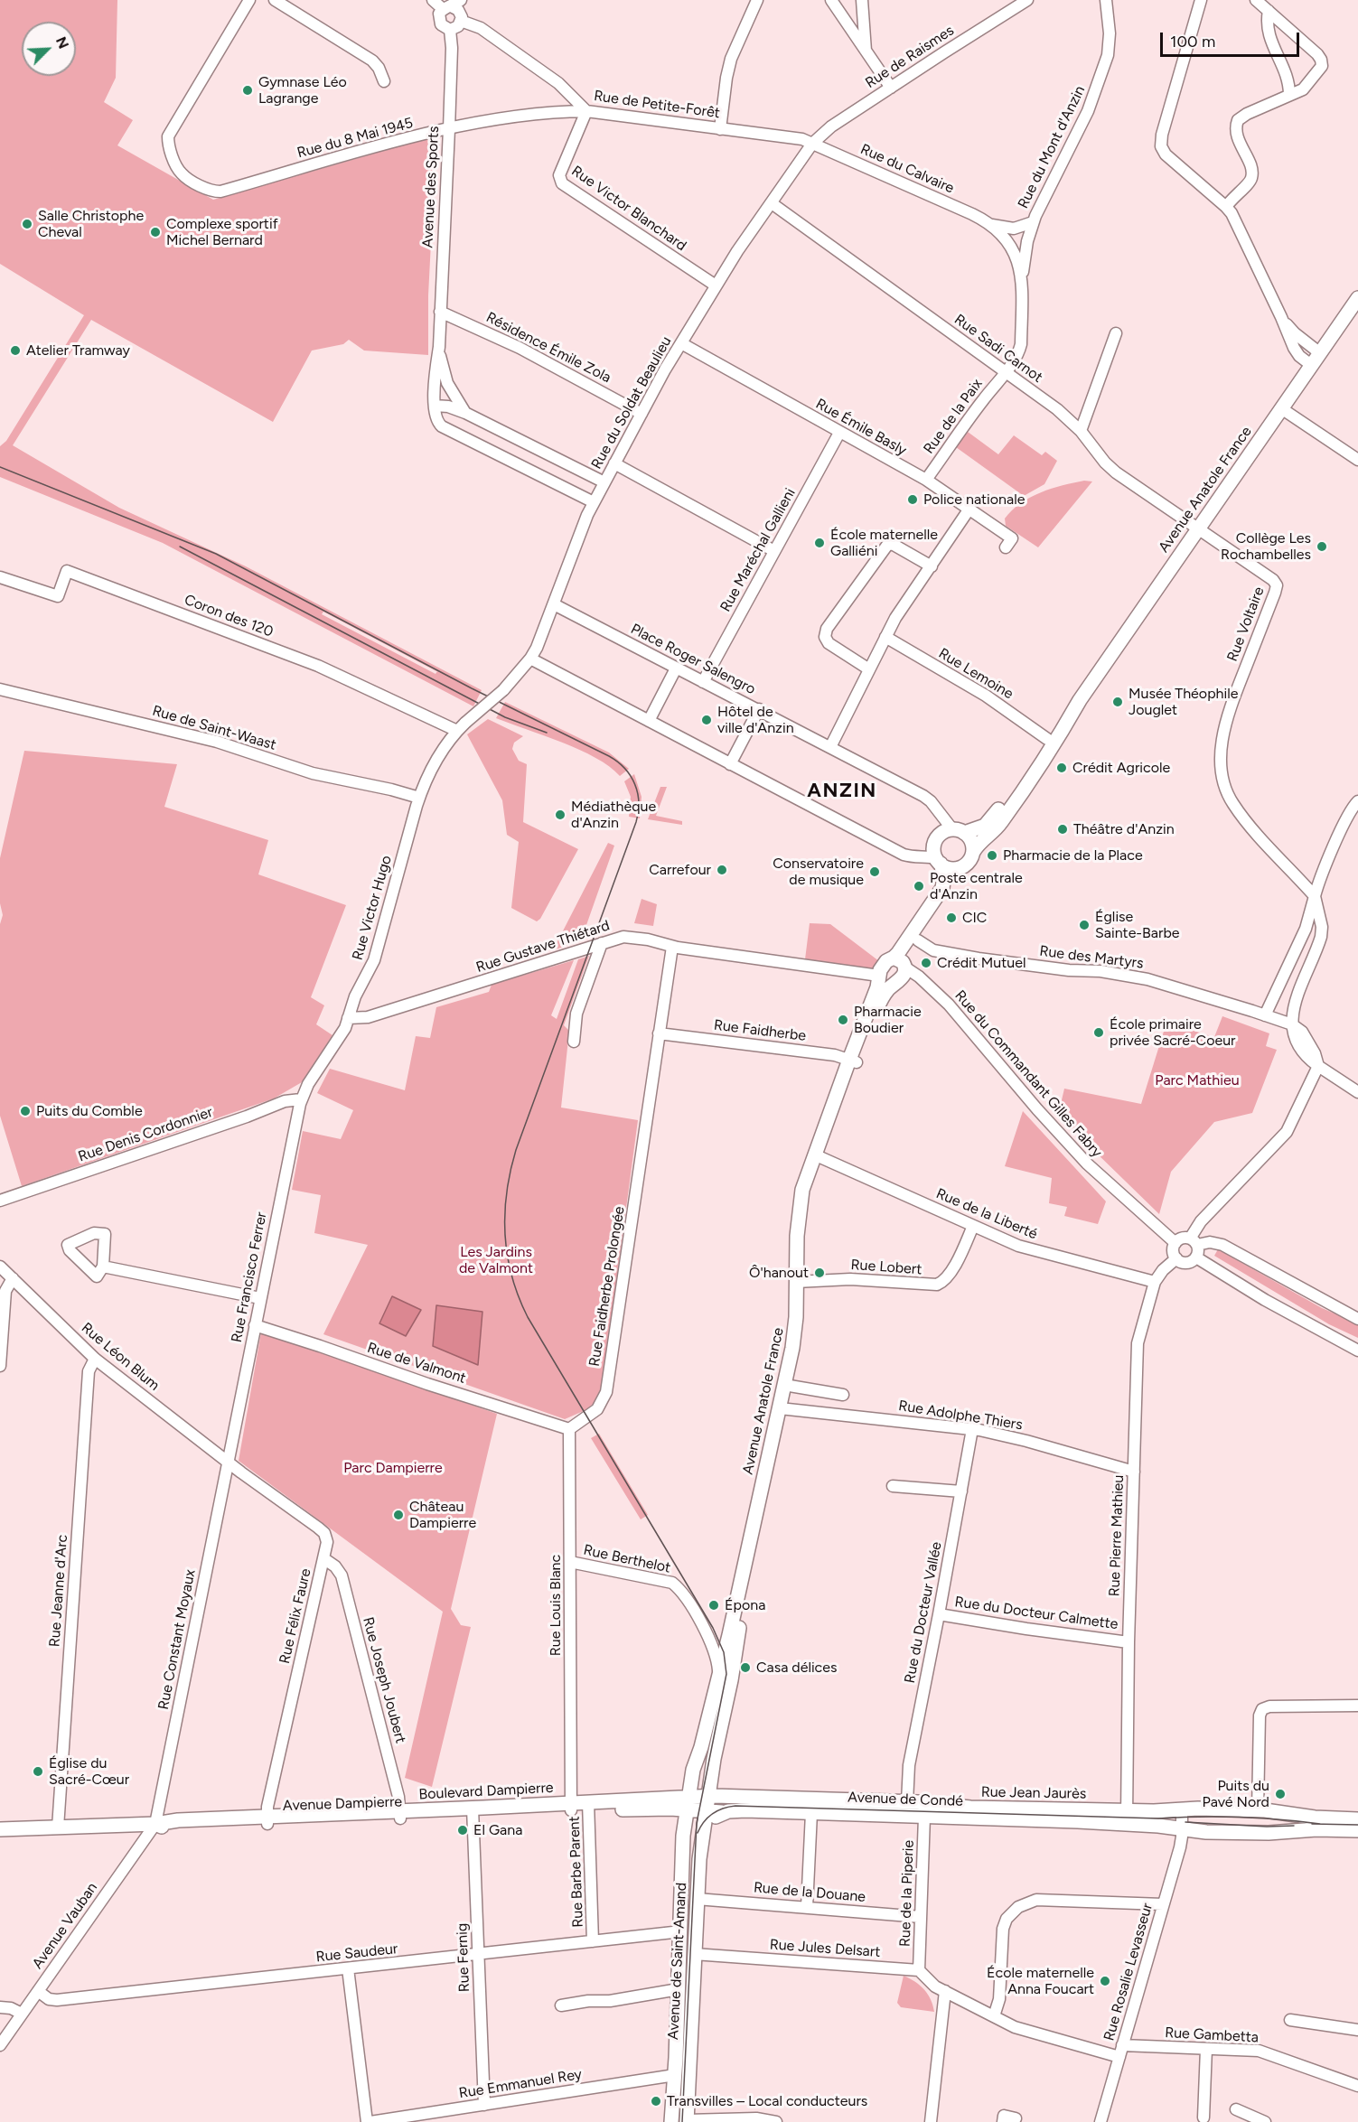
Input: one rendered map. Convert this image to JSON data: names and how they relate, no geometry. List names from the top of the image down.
{
  "streets": {
    "main road": [
      "Avenue Anatole France",
      "Boulevard Dampierre",
      "Rue Jean Jaurès",
      "Avenue de Condé",
      "Avenue de Saint-Amand"
    ],
    "street": [
      "Rue de Raismes",
      "Rue de Petite-Forêt",
      "Rue du 8 Mai 1945",
      "Rue du Mont d'Anzin",
      "Rue du Calvaire",
      "Avenue des Sports",
      "Rue Victor Blanchard",
      "Résidence Émile Zola",
      "Rue Sadi Carnot",
      "Rue du Soldat Beaulieu",
      "Rue de la Paix",
      "Rue Émile Basly",
      "Rue Maréchal Gallieni",
      "Coron des 120",
      "Rue Voltaire",
      "Place Roger Salengro",
      "Rue Lemoine",
      "Rue de Saint-Waast",
      "Rue Victor Hugo",
      "Rue Gustave Thiétard",
      "Rue des Martyrs",
      "Rue Faidherbe",
      "Rue du Commandant Gilles Fabry",
      "Rue Denis Cordonnier",
      "Rue de la Liberté",
      "Rue Lobert",
      "Rue Francisco Ferrer",
      "Rue Faidherbe Prolongée",
      "Rue Léon Blum",
      "Rue de Valmont",
      "Rue Adolphe Thiers",
      "Rue Pierre Mathieu",
      "Rue Berthelot",
      "Rue Jeanne d'Arc",
      "Rue Louis Blanc",
      "Rue du Docteur Vallée",
      "Rue du Docteur Calmette",
      "Rue Félix Faure",
      "Rue Constant Moyaux",
      "Rue Joseph Joubert",
      "Rue Barbe Parent",
      "Rue de la Douane",
      "Rue de la Piperie",
      "Avenue Vauban",
      "Rue Jules Delsart",
      "Rue Saudeur",
      "Rue Fernig",
      "Rue Rosalie Levasseur",
      "Rue Gambetta",
      "Rue Emmanuel Rey"
    ]
  },
  "crossings": [
    ["Rue de Raismes", "Rue de Petite-Forêt"],
    ["Rue de Raismes", "Rue du Calvaire"],
    ["Rue de Raismes", "Rue du Soldat Beaulieu"],
    ["Rue de Petite-Forêt", "Rue du 8 Mai 1945"],
    ["Rue de Petite-Forêt", "Rue du Calvaire"],
    ["Rue de Petite-Forêt", "Avenue des Sports"],
    ["Rue de Petite-Forêt", "Rue Victor Blanchard"],
    ["Rue de Petite-Forêt", "Rue du Soldat Beaulieu"],
    ["Rue du 8 Mai 1945", "Avenue des Sports"],
    ["Rue du 8 Mai 1945", "Rue Victor Blanchard"],
    ["Rue du Mont d'Anzin", "Rue du Calvaire"],
    ["Rue du Calvaire", "Rue Sadi Carnot"],
    ["Rue du Calvaire", "Rue du Soldat Beaulieu"],
    ["Rue du Calvaire", "Rue de la Paix"],
    ["Avenue des Sports", "Résidence Émile Zola"],
    ["Avenue des Sports", "Rue du Soldat Beaulieu"],
    ["Rue Victor Blanchard", "Rue du Soldat Beaulieu"],
    ["Résidence Émile Zola", "Rue du Soldat Beaulieu"],
    ["Rue Sadi Carnot", "Rue du Soldat Beaulieu"],
    ["Rue Sadi Carnot", "Rue de la Paix"],
    ["Rue Sadi Carnot", "Avenue Anatole France"],
    ["Rue Sadi Carnot", "Rue Voltaire"],
    ["Rue du Soldat Beaulieu", "Rue Émile Basly"],
    ["Rue du Soldat Beaulieu", "Coron des 120"],
    ["Rue du Soldat Beaulieu", "Place Roger Salengro"],
    ["Rue du Soldat Beaulieu", "Rue Victor Hugo"],
    ["Rue de la Paix", "Rue Émile Basly"],
    ["Rue Émile Basly", "Rue Maréchal Gallieni"],
    ["Avenue Anatole France", "Rue Voltaire"],
    ["Avenue Anatole France", "Place Roger Salengro"],
    ["Avenue Anatole France", "Rue Lemoine"],
    ["Avenue Anatole France", "Rue Gustave Thiétard"],
    ["Avenue Anatole France", "Rue des Martyrs"],
    ["Avenue Anatole France", "Rue Faidherbe"],
    ["Avenue Anatole France", "Rue du Commandant Gilles Fabry"],
    ["Avenue Anatole France", "Rue de la Liberté"],
    ["Avenue Anatole France", "Rue Lobert"],
    ["Avenue Anatole France", "Rue Adolphe Thiers"],
    ["Avenue Anatole France", "Rue Berthelot"],
    ["Avenue Anatole France", "Rue Jean Jaurès"],
    ["Avenue Anatole France", "Avenue de Condé"],
    ["Avenue Anatole France", "Avenue de Saint-Amand"],
    ["Rue Maréchal Gallieni", "Place Roger Salengro"],
    ["Coron des 120", "Rue Victor Hugo"],
    ["Rue de Saint-Waast", "Rue Victor Hugo"],
    ["Rue Victor Hugo", "Rue Gustave Thiétard"],
    ["Rue Victor Hugo", "Rue Denis Cordonnier"],
    ["Rue Victor Hugo", "Rue Francisco Ferrer"],
    ["Rue Gustave Thiétard", "Rue du Commandant Gilles Fabry"],
    ["Rue Faidherbe", "Rue Faidherbe Prolongée"],
    ["Rue du Commandant Gilles Fabry", "Rue Pierre Mathieu"],
    ["Rue Denis Cordonnier", "Rue Francisco Ferrer"],
    ["Rue de la Liberté", "Rue Lobert"],
    ["Rue de la Liberté", "Rue Pierre Mathieu"],
    ["Rue Francisco Ferrer", "Rue Léon Blum"],
    ["Rue Francisco Ferrer", "Rue de Valmont"],
    ["Rue Francisco Ferrer", "Rue Félix Faure"],
    ["Rue Francisco Ferrer", "Rue Constant Moyaux"],
    ["Rue Faidherbe Prolongée", "Rue de Valmont"],
    ["Rue Faidherbe Prolongée", "Rue Louis Blanc"],
    ["Rue Léon Blum", "Rue Jeanne d'Arc"],
    ["Rue Léon Blum", "Rue Félix Faure"],
    ["Rue Léon Blum", "Rue Constant Moyaux"],
    ["Rue de Valmont", "Rue Louis Blanc"],
    ["Rue Adolphe Thiers", "Rue Pierre Mathieu"],
    ["Rue Adolphe Thiers", "Rue du Docteur Vallée"],
    ["Rue Pierre Mathieu", "Rue du Docteur Calmette"],
    ["Rue Pierre Mathieu", "Rue Jean Jaurès"],
    ["Rue Pierre Mathieu", "Avenue de Condé"],
    ["Rue Berthelot", "Rue Louis Blanc"],
    ["Rue Louis Blanc", "Boulevard Dampierre"],
    ["Rue du Docteur Vallée", "Rue du Docteur Calmette"],
    ["Rue du Docteur Vallée", "Rue Jean Jaurès"],
    ["Rue Félix Faure", "Rue Constant Moyaux"],
    ["Rue Félix Faure", "Rue Joseph Joubert"],
    ["Rue Félix Faure", "Boulevard Dampierre"],
    ["Rue Constant Moyaux", "Boulevard Dampierre"],
    ["Rue Constant Moyaux", "Avenue Vauban"],
    ["Rue Joseph Joubert", "Boulevard Dampierre"],
    ["Boulevard Dampierre", "Rue Barbe Parent"],
    ["Boulevard Dampierre", "Avenue Vauban"],
    ["Boulevard Dampierre", "Rue Fernig"],
    ["Rue Jean Jaurès", "Avenue de Condé"],
    ["Rue Jean Jaurès", "Avenue de Saint-Amand"],
    ["Avenue de Condé", "Rue de la Piperie"],
    ["Avenue de Condé", "Avenue de Saint-Amand"],
    ["Avenue de Condé", "Rue Rosalie Levasseur"],
    ["Rue Barbe Parent", "Rue Saudeur"],
    ["Rue de la Douane", "Rue de la Piperie"],
    ["Rue de la Douane", "Avenue de Saint-Amand"],
    ["Rue de la Piperie", "Rue Jules Delsart"],
    ["Avenue Vauban", "Rue Saudeur"],
    ["Rue Jules Delsart", "Avenue de Saint-Amand"],
    ["Rue Saudeur", "Rue Fernig"],
    ["Rue Saudeur", "Avenue de Saint-Amand"],
    ["Rue Fernig", "Rue Emmanuel Rey"],
    ["Avenue de Saint-Amand", "Rue Emmanuel Rey"],
    ["Rue Rosalie Levasseur", "Rue Gambetta"]
  ],
  "districts": ["ANZIN"],
  "parks": ["Parc Mathieu", "Les Jardins de Valmont", "Parc Dampierre"],
  "places": [
    "Gymnase Léo Lagrange",
    "Salle Christophe Cheval",
    "Complexe sportif Michel Bernard",
    "Atelier Tramway",
    "Police nationale",
    "École maternelle Galliéni",
    "Collège Les Rochambelles",
    "Musée Théophile Jouglet",
    "Hôtel de ville d'Anzin",
    "Crédit Agricole",
    "Médiathèque d'Anzin",
    "Théâtre d'Anzin",
    "Pharmacie de la Place",
    "Carrefour",
    "Conservatoire de musique",
    "Poste centrale d'Anzin",
    "CIC",
    "Église Sainte-Barbe",
    "Crédit Mutuel",
    "Pharmacie Boudier",
    "École primaire privée Sacré-Coeur",
    "Puits du Comble",
    "Ô'hanout",
    "Château Dampierre",
    "Épona",
    "Casa délices",
    "Église du Sacré-Cœur",
    "Puits du Pavé Nord",
    "El Gana",
    "École maternelle Anna Foucart",
    "Transvilles – Local conducteurs"
  ],
  "scale_bar": "100 m",
  "north": "top right"
}
